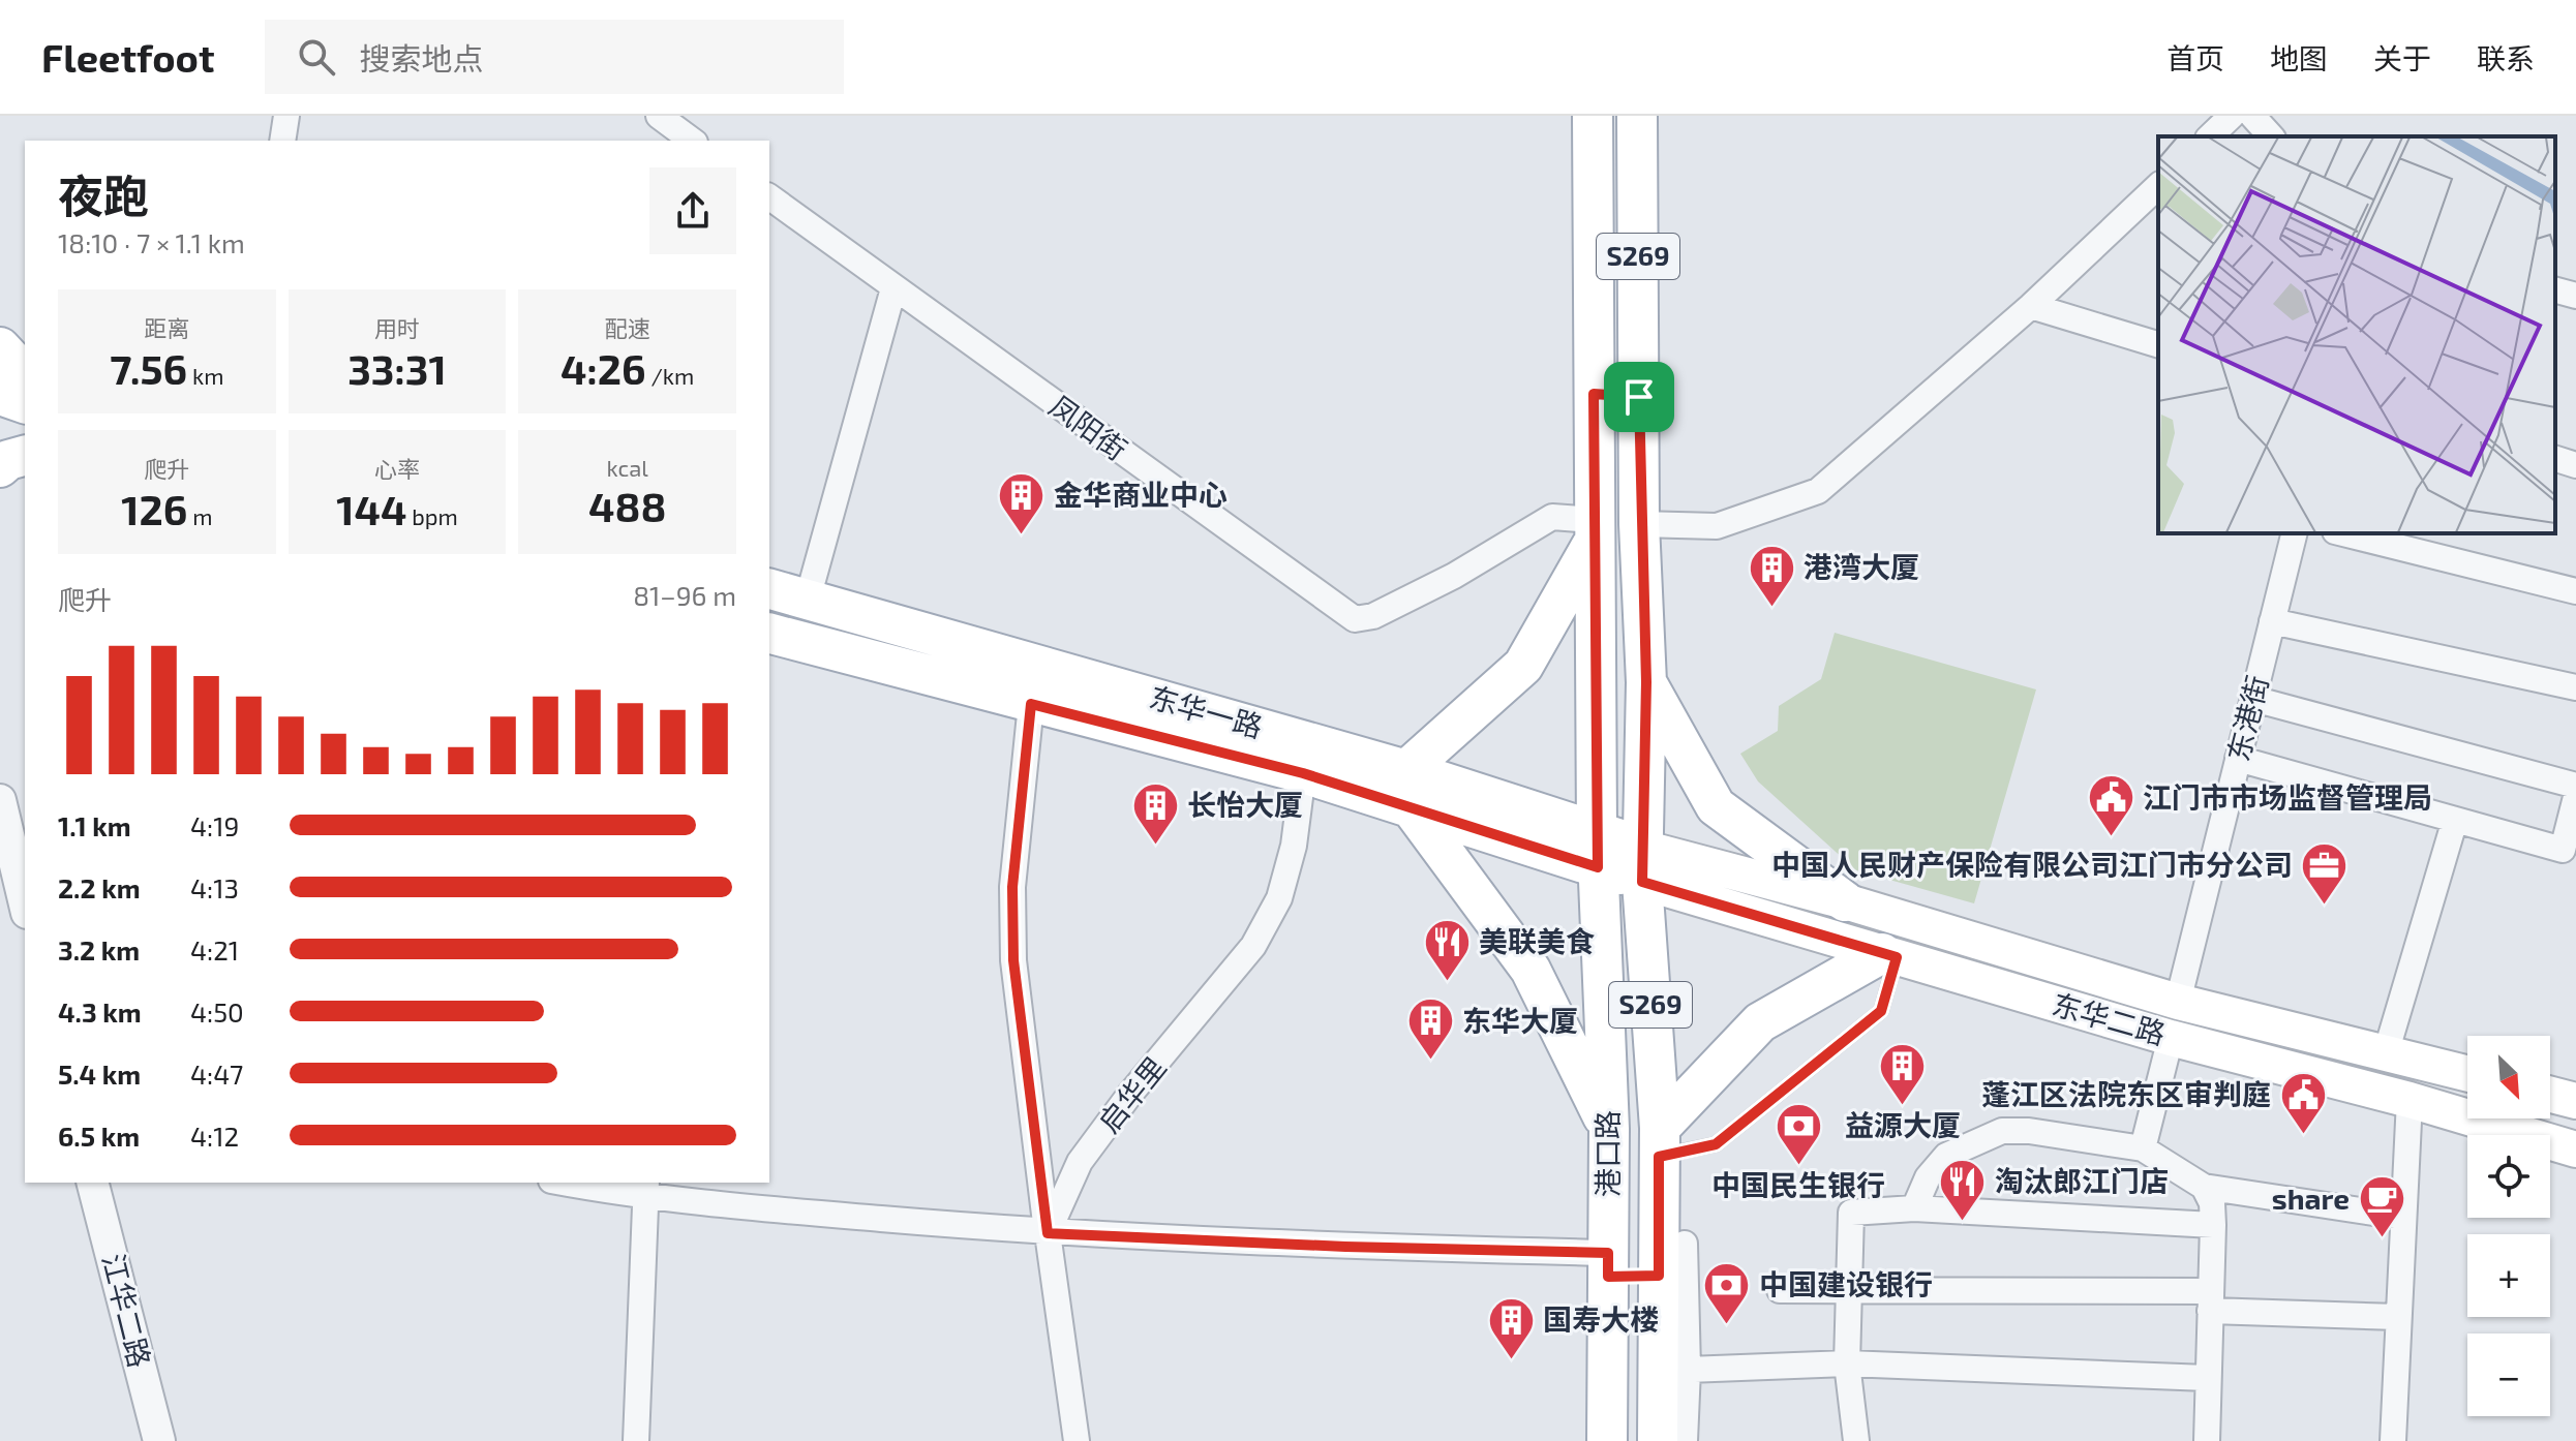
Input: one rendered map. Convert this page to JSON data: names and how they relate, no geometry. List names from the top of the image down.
{
  "streets": {
    "main road": [
      "S269",
      "东华一路",
      "东华二路",
      "港口路"
    ],
    "street": [
      "凤阳街",
      "东港街",
      "启华里",
      "江华二路"
    ]
  },
  "crossings": [
    ["S269", "东华一路"],
    ["S269", "东华二路"],
    ["S269", "港口路"],
    ["凤阳街", "港口路"],
    ["东华一路", "东华二路"],
    ["东华一路", "启华里"],
    ["东华一路", "港口路"],
    ["东港街", "东华二路"],
    ["东华二路", "港口路"]
  ],
  "places": {
    "building": [
      "金华商业中心",
      "港湾大厦",
      "长怡大厦",
      "东华大厦",
      "益源大厦",
      "国寿大楼"
    ],
    "public building": ["江门市市场监督管理局", "蓬江区法院东区审判庭"],
    "office": ["中国人民财产保险有限公司江门市分公司"],
    "restaurant": ["美联美食", "淘汰郎江门店"],
    "bank": ["中国民生银行", "中国建设银行"],
    "cafe": ["share"]
  },
  "north": "bottom right",
  "page": {
    "header": "Fleetfoot",
    "search": "搜索地点",
    "nav": [
      "首页",
      "地图",
      "关于",
      "联系"
    ],
    "heading": ["夜跑", "18:10 · 7 × 1.1 km"],
    "stats": [
      ["距离", "7.56 km"],
      ["用时", "33:31"],
      ["配速", "4:26 /km"],
      ["爬升", "126 m"],
      ["心率", "144 bpm"],
      ["kcal", "488"]
    ],
    "chart": ["爬升", "81–96 m"],
    "list": [
      {
        "name": "1.1 km",
        "note": "4:19"
      },
      {
        "name": "2.2 km",
        "note": "4:13"
      },
      {
        "name": "3.2 km",
        "note": "4:21"
      },
      {
        "name": "4.3 km",
        "note": "4:50"
      },
      {
        "name": "5.4 km",
        "note": "4:47"
      },
      {
        "name": "6.5 km",
        "note": "4:12"
      }
    ],
    "map_buttons": ["+", "−"]
  }
}
